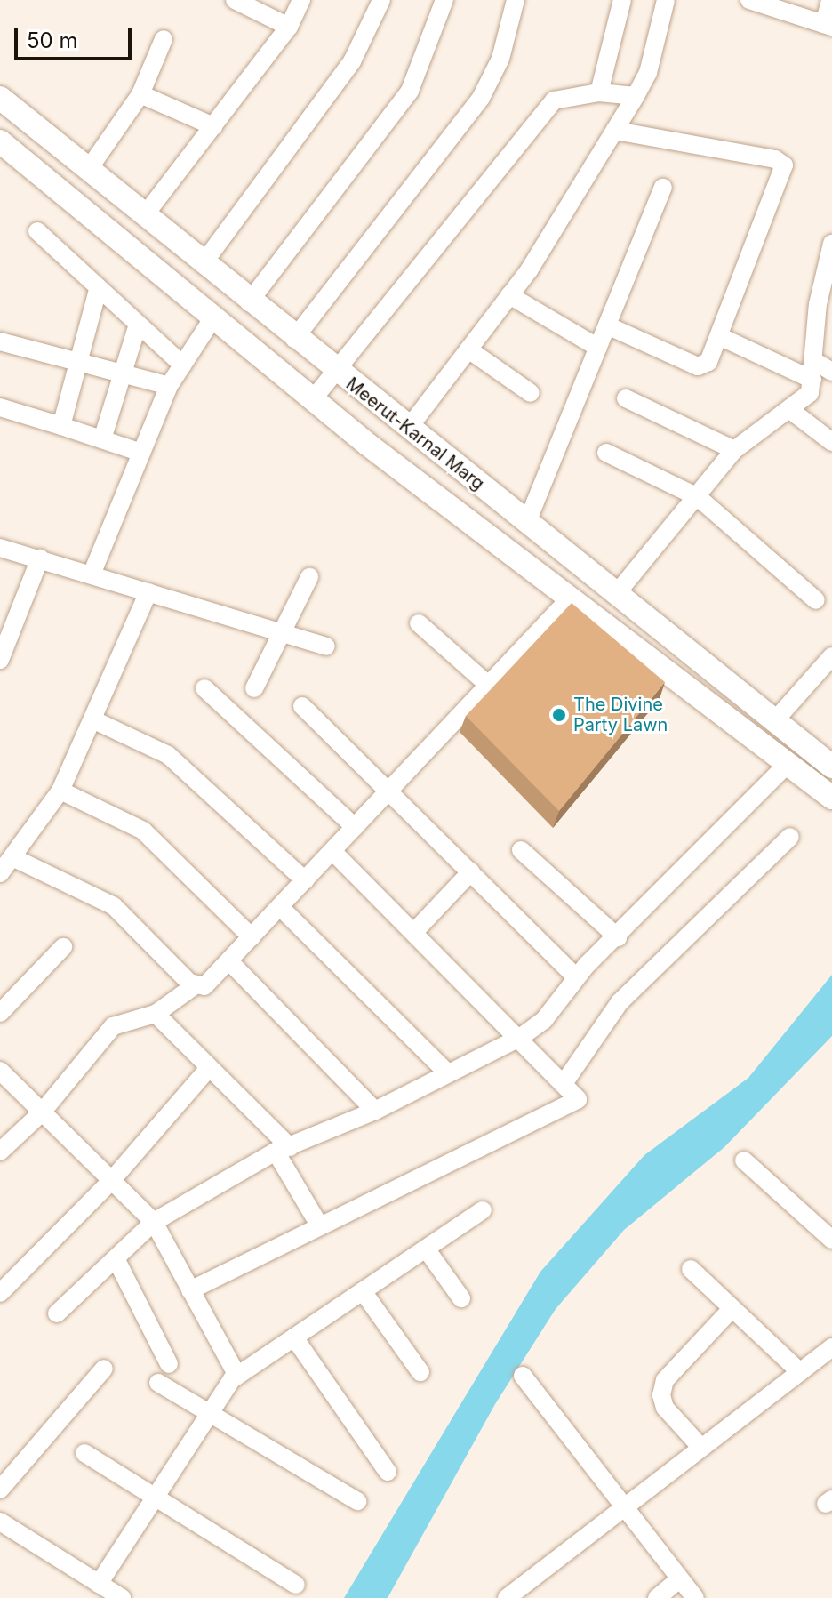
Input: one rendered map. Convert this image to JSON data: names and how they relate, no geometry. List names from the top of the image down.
{
  "streets": {
    "street": ["Meerut-Karnal Marg"]
  },
  "places": ["The Divine Party Lawn"],
  "scale_bar": "50 m"
}
